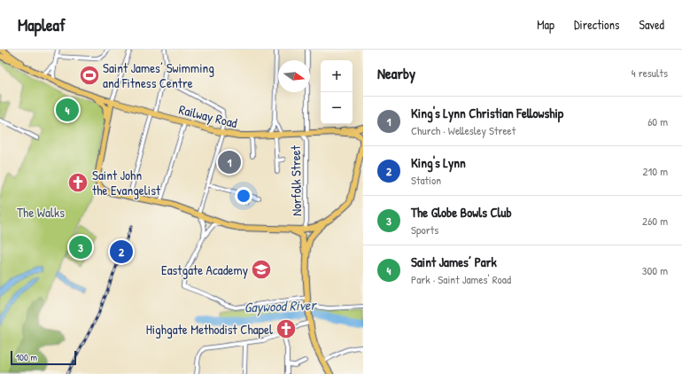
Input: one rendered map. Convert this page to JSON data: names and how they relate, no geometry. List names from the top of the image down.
{
  "streets": {
    "main road": ["Railway Road"],
    "street": ["Norfolk Street"]
  },
  "crossings": [
    ["Railway Road", "Norfolk Street"]
  ],
  "water": ["Gaywood River"],
  "parks": ["The Walks"],
  "places": {
    "sports": ["Saint James’ Swimming and Fitness Centre"],
    "church": ["Saint John the Evangelist", "Highgate Methodist Chapel"],
    "school or university": ["Eastgate Academy"]
  },
  "scale_bar": "100 m",
  "north": "right",
  "page": {
    "header": "Mapleaf",
    "nav": ["Map", "Directions", "Saved"],
    "heading": ["Nearby", "4 results"],
    "map_buttons": ["+", "−"],
    "list": [
      {
        "mark": "1",
        "name": "King's Lynn Christian Fellowship",
        "note": "Church · Wellesley Street",
        "value": "60 m"
      },
      {
        "mark": "2",
        "name": "King's Lynn",
        "note": "Station",
        "value": "210 m"
      },
      {
        "mark": "3",
        "name": "The Globe Bowls Club",
        "note": "Sports",
        "value": "260 m"
      },
      {
        "mark": "4",
        "name": "Saint James’ Park",
        "note": "Park · Saint James' Road",
        "value": "300 m"
      }
    ],
    "pins": [
      "4",
      "1",
      "3",
      "2"
    ],
    "scale": "100 m"
  }
}
